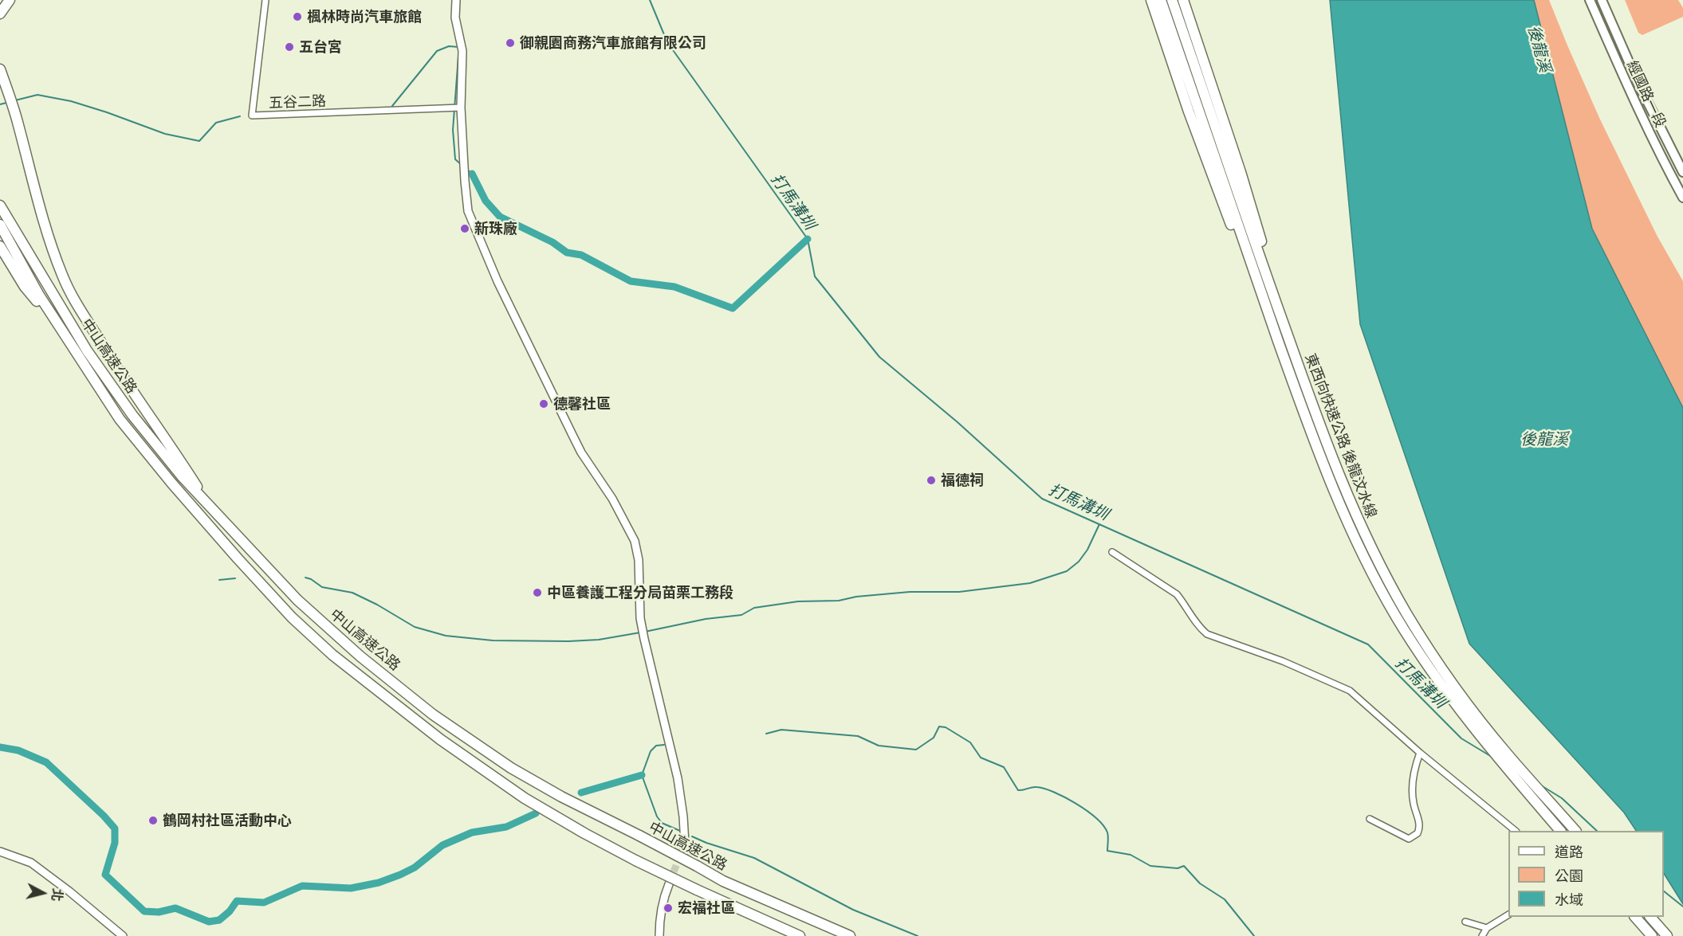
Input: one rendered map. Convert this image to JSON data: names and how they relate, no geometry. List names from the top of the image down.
{
  "streets": {
    "highway": ["中山高速公路", "東西向快速公路 後龍汶水線"],
    "main road": ["經國路一段"],
    "street": ["五谷二路"]
  },
  "water": ["後龍溪", "打馬溝圳"],
  "places": [
    "楓林時尚汽車旅館",
    "御親園商務汽車旅館有限公司",
    "五台宮",
    "新珠廠",
    "德馨社區",
    "福德祠",
    "中區養護工程分局苗栗工務段",
    "鶴岡村社區活動中心",
    "宏福社區"
  ],
  "legend": ["道路", "公園", "水域"],
  "north": "right"
}
